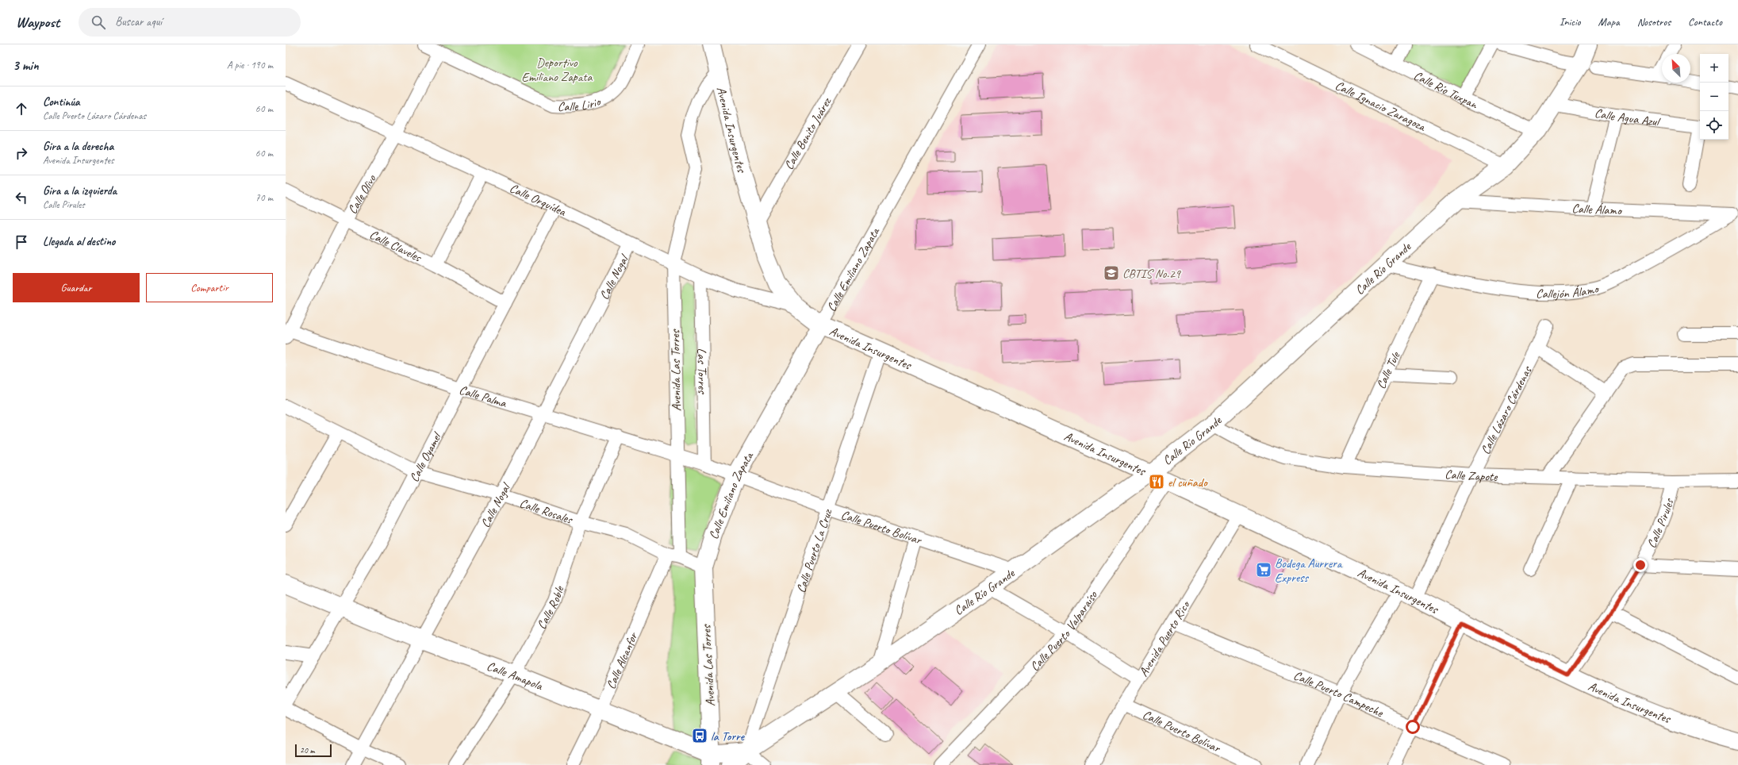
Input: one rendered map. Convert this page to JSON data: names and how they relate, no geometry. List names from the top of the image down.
{
  "streets": {
    "main road": [
      "Avenida Insurgentes",
      "Calle Río Grande",
      "Calle Emiliano Zapata",
      "Avenida Las Torres",
      "Calle Amapola"
    ],
    "street": [
      "Calle Río Tuxpan",
      "Calle Lirio",
      "Calle Ignacio Zaragoza",
      "Calle Agua Azul",
      "Calle Benito Juárez",
      "Calle Olivo",
      "Calle Orquídea",
      "Calle Álamo",
      "Calle Claveles",
      "Calle Nogal",
      "Callejón Álamo",
      "Las Torres",
      "Calle Tule",
      "Calle Palma",
      "Calle Lázaro Cárdenas",
      "Calle Oyamel",
      "Calle Zapote",
      "Calle Rosales",
      "Calle Pirules",
      "Calle Puerto Bolívar",
      "Calle Puerto La Cruz",
      "Calle Roble",
      "Calle Puerto Valparaíso",
      "Avenida Puerto Rico",
      "Calle Alcanfor",
      "Calle Puerto Campeche"
    ]
  },
  "crossings": [
    ["Calle Río Tuxpan", "Calle Río Grande"],
    ["Calle Lirio", "Calle Olivo"],
    ["Calle Ignacio Zaragoza", "Calle Río Grande"],
    ["Calle Agua Azul", "Calle Río Grande"],
    ["Avenida Insurgentes", "Calle Benito Juárez"],
    ["Avenida Insurgentes", "Calle Orquídea"],
    ["Avenida Insurgentes", "Calle Río Grande"],
    ["Avenida Insurgentes", "Calle Emiliano Zapata"],
    ["Avenida Insurgentes", "Avenida Las Torres"],
    ["Avenida Insurgentes", "Calle Lázaro Cárdenas"],
    ["Avenida Insurgentes", "Calle Pirules"],
    ["Avenida Insurgentes", "Calle Puerto La Cruz"],
    ["Avenida Insurgentes", "Calle Puerto Valparaíso"],
    ["Avenida Insurgentes", "Avenida Puerto Rico"],
    ["Calle Olivo", "Calle Orquídea"],
    ["Calle Olivo", "Calle Claveles"],
    ["Calle Olivo", "Calle Palma"],
    ["Calle Orquídea", "Calle Nogal"],
    ["Calle Orquídea", "Avenida Las Torres"],
    ["Calle Orquídea", "Las Torres"],
    ["Calle Orquídea", "Calle Oyamel"],
    ["Calle Álamo", "Calle Río Grande"],
    ["Calle Álamo", "Callejón Álamo"],
    ["Calle Claveles", "Calle Oyamel"],
    ["Calle Río Grande", "Callejón Álamo"],
    ["Calle Río Grande", "Calle Zapote"],
    ["Calle Río Grande", "Calle Puerto Bolívar"],
    ["Calle Río Grande", "Calle Puerto La Cruz"],
    ["Calle Río Grande", "Calle Amapola"],
    ["Calle Emiliano Zapata", "Avenida Las Torres"],
    ["Calle Emiliano Zapata", "Calle Rosales"],
    ["Calle Emiliano Zapata", "Calle Puerto Bolívar"],
    ["Calle Nogal", "Calle Palma"],
    ["Calle Nogal", "Calle Rosales"],
    ["Calle Nogal", "Calle Amapola"],
    ["Callejón Álamo", "Calle Tule"],
    ["Avenida Las Torres", "Calle Palma"],
    ["Avenida Las Torres", "Calle Rosales"],
    ["Avenida Las Torres", "Calle Puerto Bolívar"],
    ["Avenida Las Torres", "Calle Amapola"],
    ["Las Torres", "Calle Puerto Bolívar"],
    ["Calle Tule", "Calle Zapote"],
    ["Calle Palma", "Calle Oyamel"],
    ["Calle Palma", "Calle Puerto Bolívar"],
    ["Calle Palma", "Calle Roble"],
    ["Calle Lázaro Cárdenas", "Calle Zapote"],
    ["Calle Oyamel", "Calle Rosales"],
    ["Calle Oyamel", "Calle Amapola"],
    ["Calle Zapote", "Calle Pirules"],
    ["Calle Rosales", "Calle Roble"],
    ["Calle Rosales", "Calle Alcanfor"],
    ["Calle Puerto Bolívar", "Calle Puerto La Cruz"],
    ["Calle Puerto Bolívar", "Avenida Puerto Rico"],
    ["Calle Puerto La Cruz", "Calle Amapola"],
    ["Calle Roble", "Calle Amapola"],
    ["Avenida Puerto Rico", "Calle Puerto Campeche"],
    ["Calle Alcanfor", "Calle Amapola"]
  ],
  "parks": ["Deportivo Emiliano Zapata"],
  "places": {
    "school or university": ["CBTIS No.29"],
    "restaurant": ["el cuñado"],
    "supermarket": ["Bodega Aurrera Express"],
    "bus stop": ["la Torre"]
  },
  "scale_bar": "20 m",
  "north": "top left",
  "page": {
    "header": "Waypost",
    "search": "Buscar aquí",
    "nav": [
      "Inicio",
      "Mapa",
      "Nosotros",
      "Contacto"
    ],
    "heading": ["3 min", "A pie · 190 m"],
    "map_buttons": ["+", "−"],
    "list": [
      ["Continúa", "Calle Puerto Lázaro Cárdenas", "60 m"],
      ["Gira a la derecha", "Avenida Insurgentes", "60 m"],
      ["Gira a la izquierda", "Calle Pirules", "70 m"],
      "Llegada al destino"
    ],
    "buttons": ["Guardar", "Compartir"],
    "scale": "20 m"
  }
}
